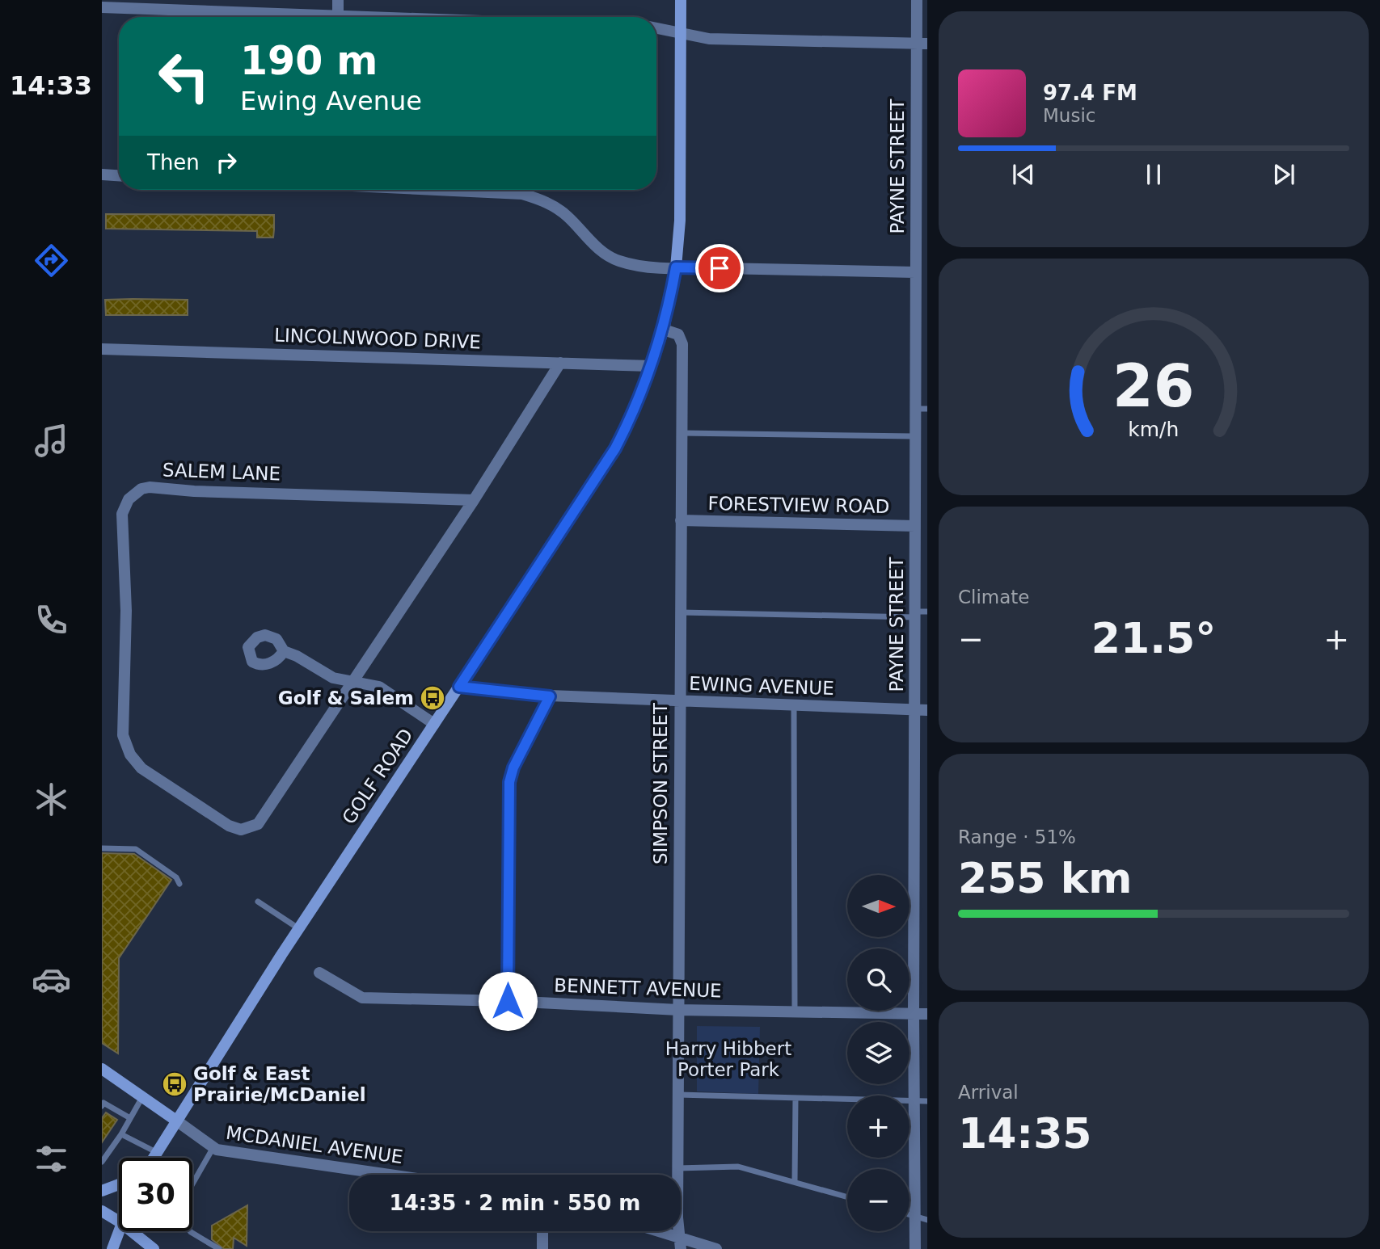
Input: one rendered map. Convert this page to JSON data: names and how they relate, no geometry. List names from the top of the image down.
{
  "streets": {
    "main road": ["GOLF ROAD"],
    "street": [
      "PAYNE STREET",
      "LINCOLNWOOD DRIVE",
      "SALEM LANE",
      "FORESTVIEW ROAD",
      "EWING AVENUE",
      "SIMPSON STREET",
      "BENNETT AVENUE",
      "MCDANIEL AVENUE"
    ]
  },
  "crossings": [
    ["PAYNE STREET", "FORESTVIEW ROAD"],
    ["PAYNE STREET", "EWING AVENUE"],
    ["PAYNE STREET", "BENNETT AVENUE"],
    ["LINCOLNWOOD DRIVE", "SALEM LANE"],
    ["LINCOLNWOOD DRIVE", "GOLF ROAD"],
    ["FORESTVIEW ROAD", "SIMPSON STREET"],
    ["EWING AVENUE", "GOLF ROAD"],
    ["EWING AVENUE", "SIMPSON STREET"],
    ["GOLF ROAD", "SIMPSON STREET"],
    ["GOLF ROAD", "MCDANIEL AVENUE"],
    ["SIMPSON STREET", "BENNETT AVENUE"]
  ],
  "parks": ["Harry Hibbert Porter Park"],
  "places": {
    "bus stop": ["Golf & Salem", "Golf & East Prairie/McDaniel"]
  },
  "north": "right",
  "page": {
    "tabs": "14:33",
    "turn": ["190 m", "Ewing Avenue"],
    "song": ["97.4 FM", "Music"],
    "then": "Then",
    "tile": [
      "Climate",
      ["Range · 51%", "255 km"],
      ["Arrival", "14:35"]
    ],
    "heat": ["−", "21.5°", "+"],
    "map_buttons": ["+", "−"],
    "limit": "30",
    "trip": "14:35 · 2 min · 550 m",
    "gauge": ["26", "km/h"]
  }
}
